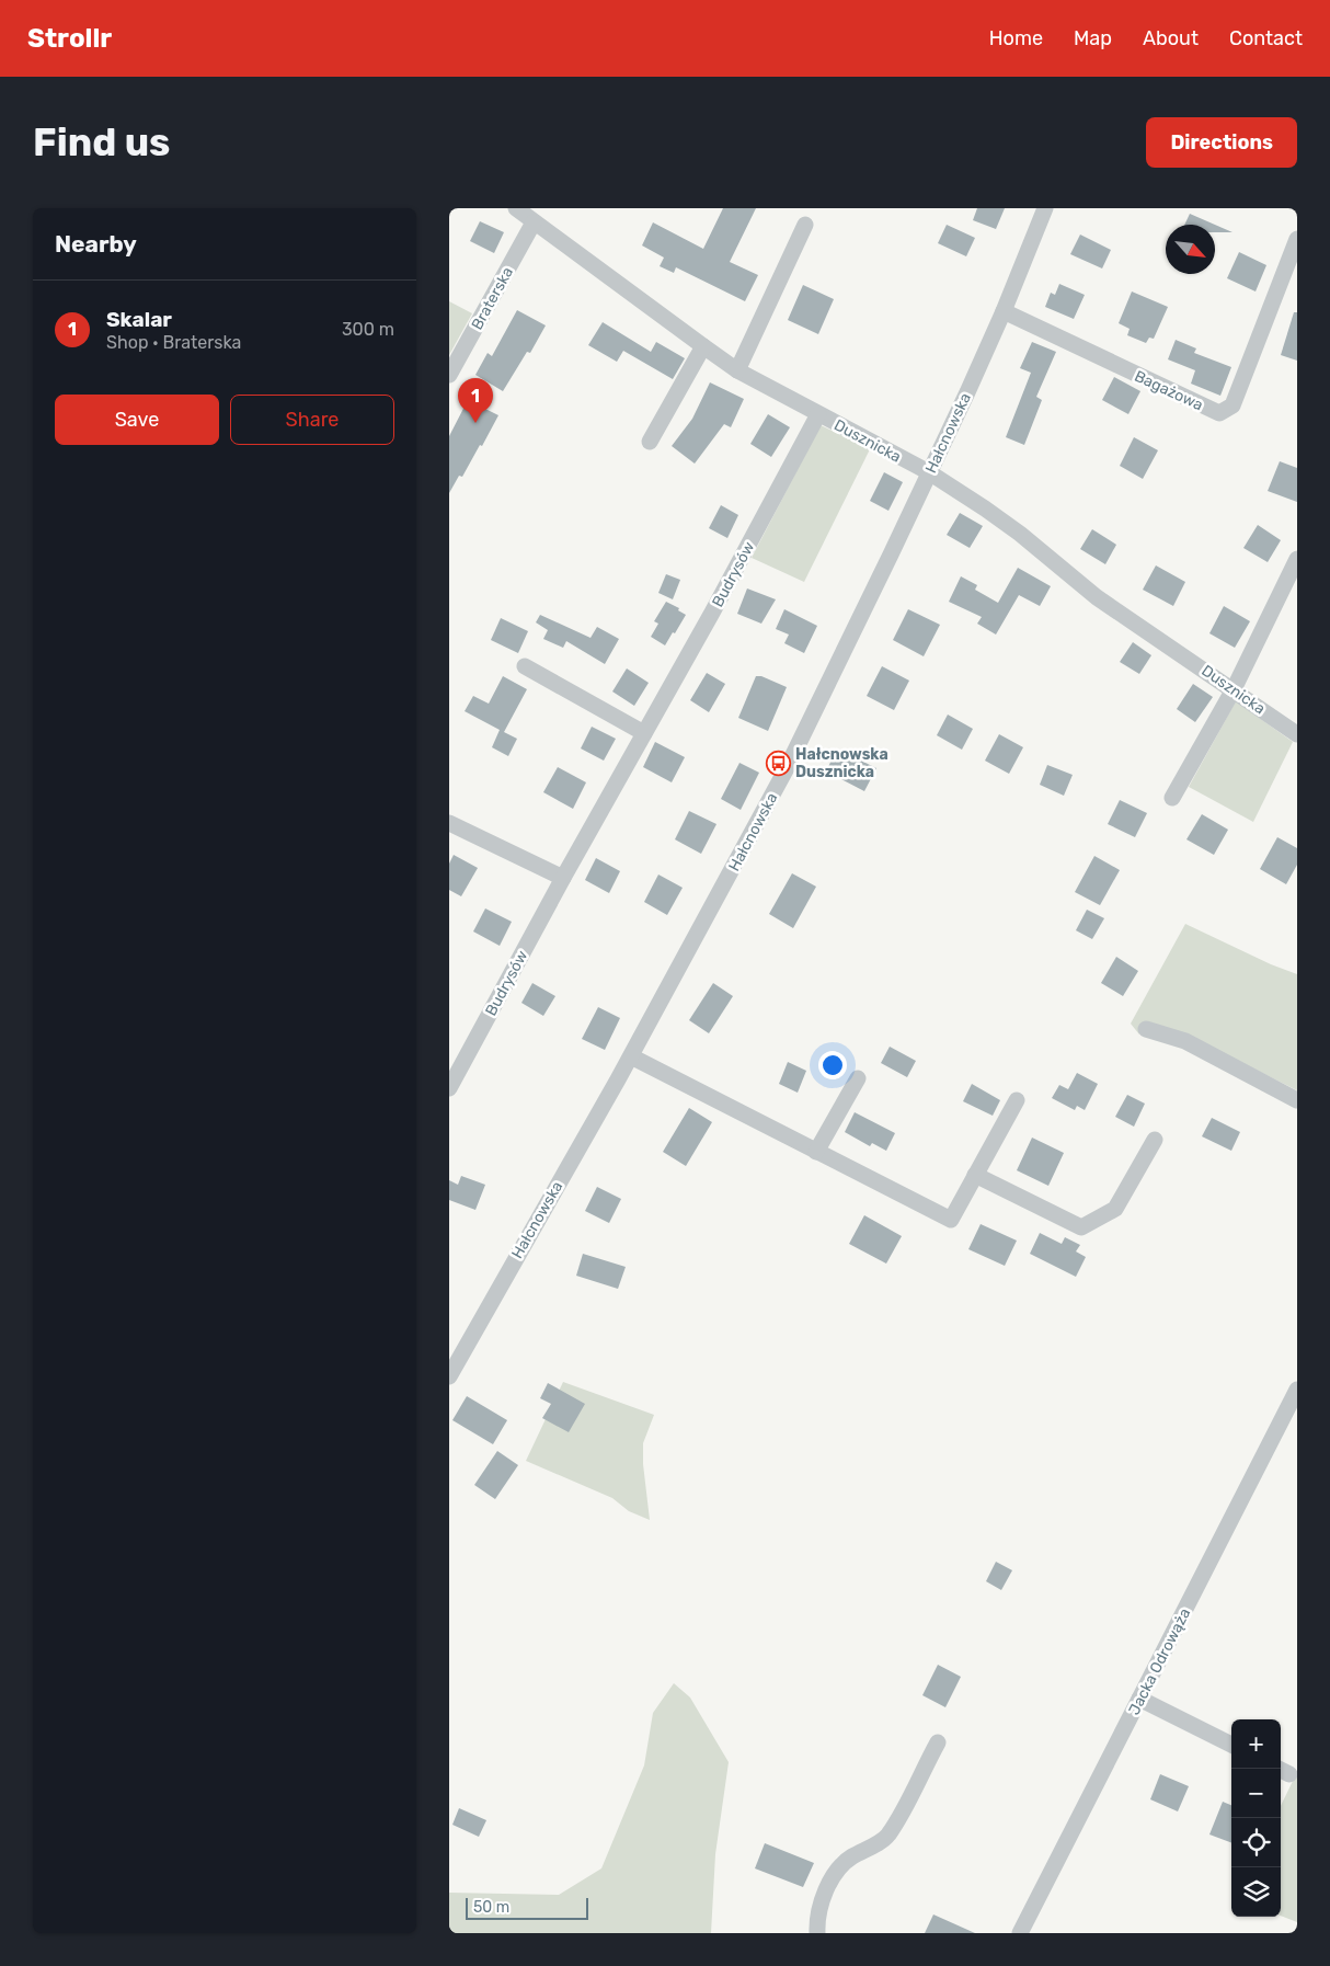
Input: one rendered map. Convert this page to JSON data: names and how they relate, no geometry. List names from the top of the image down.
{
  "streets": {
    "street": [
      "Braterska",
      "Bagażowa",
      "Hałcnowska",
      "Dusznicka",
      "Budrysów",
      "Jacka Odrowąża"
    ]
  },
  "crossings": [
    ["Braterska", "Dusznicka"],
    ["Bagażowa", "Hałcnowska"],
    ["Hałcnowska", "Dusznicka"],
    ["Dusznicka", "Budrysów"]
  ],
  "places": {
    "bus stop": ["Hałcnowska Dusznicka"]
  },
  "scale_bar": "50 m",
  "north": "bottom right",
  "page": {
    "header": "Strollr",
    "nav": [
      "Home",
      "Map",
      "About",
      "Contact"
    ],
    "buttons": [
      "Directions",
      ["Save", "Share"]
    ],
    "title": "Find us",
    "heading": "Nearby",
    "list": [
      {
        "mark": "1",
        "name": "Skalar",
        "note": "Shop · Braterska",
        "value": "300 m"
      }
    ],
    "pins": "1",
    "map_buttons": ["+", "−"],
    "scale": "50 m"
  }
}
